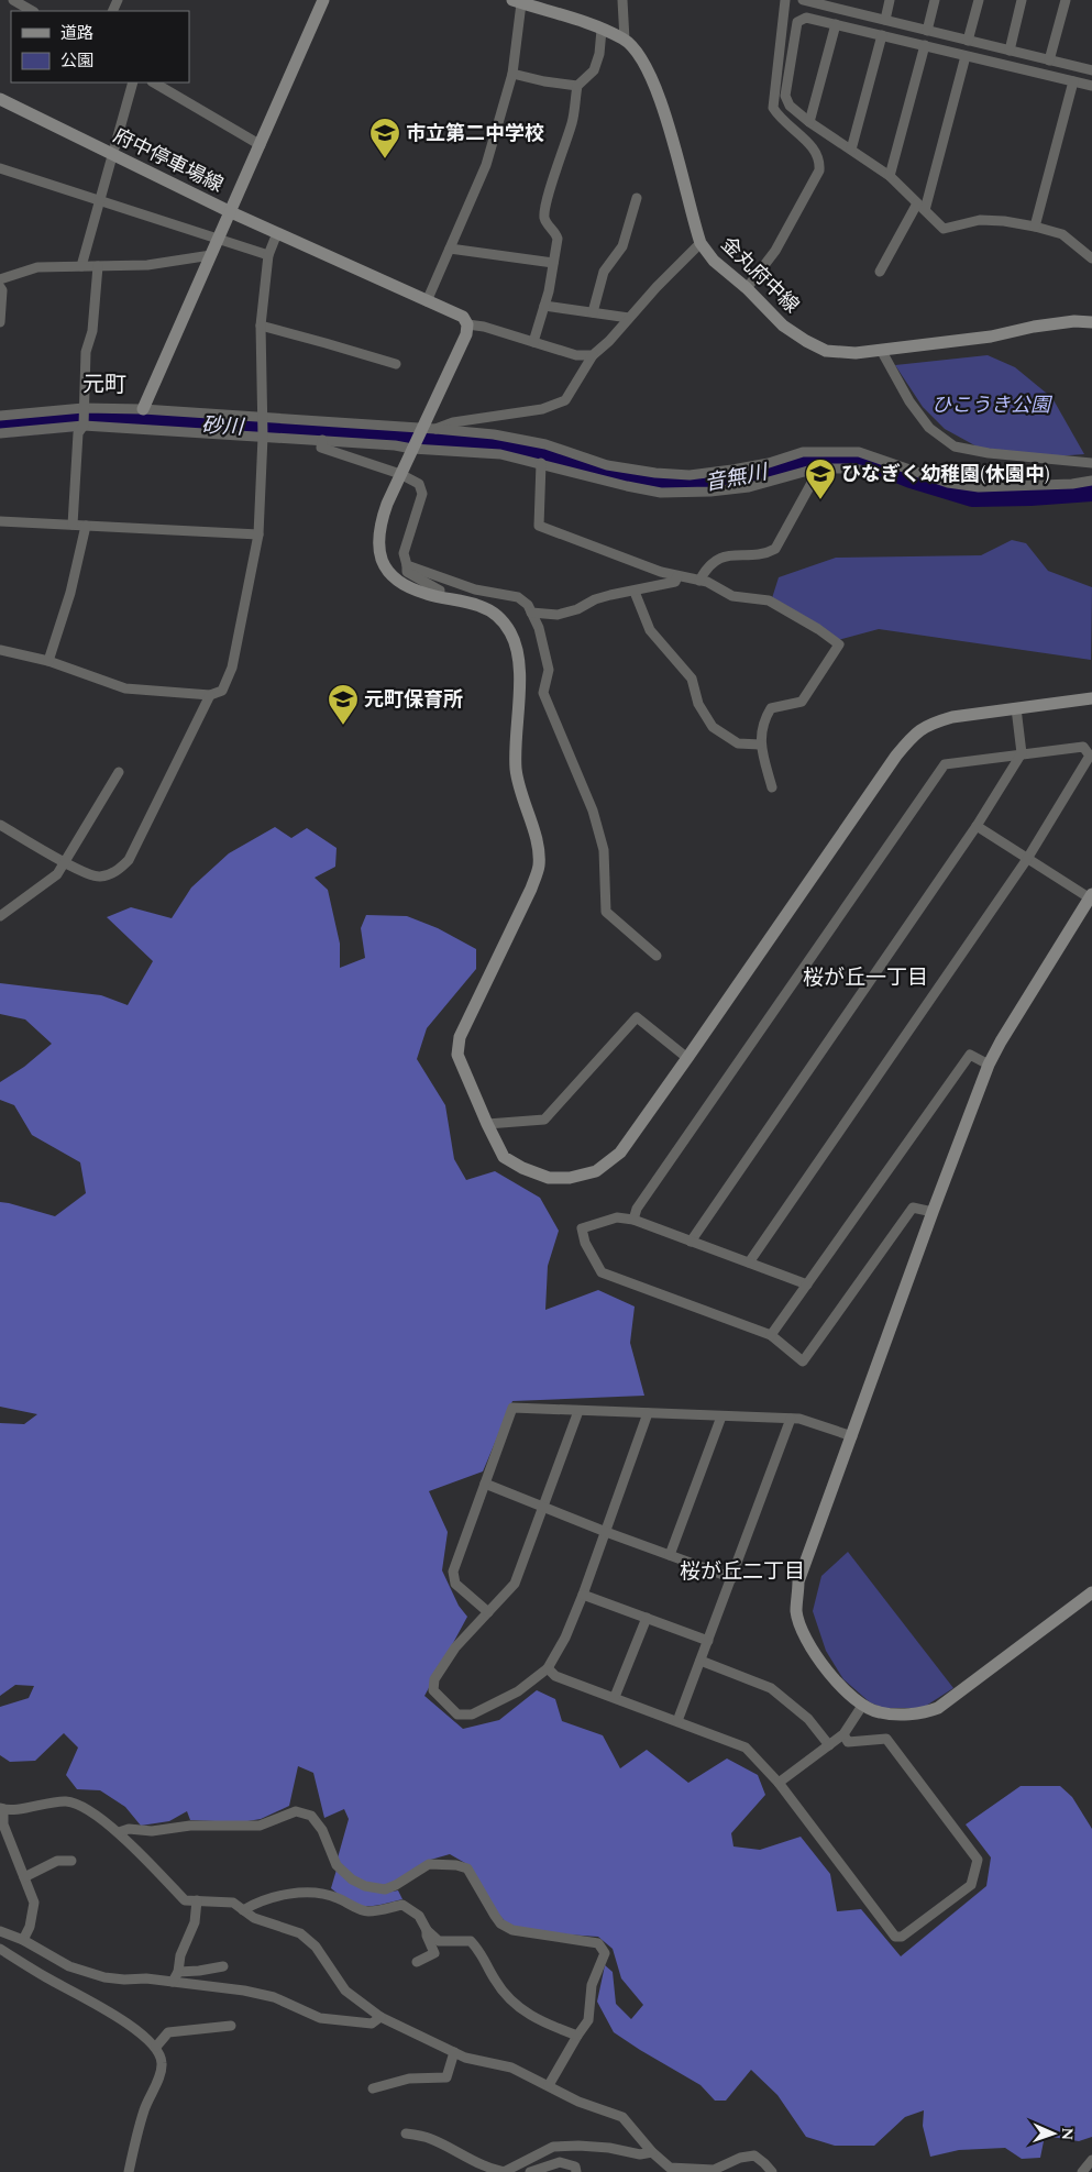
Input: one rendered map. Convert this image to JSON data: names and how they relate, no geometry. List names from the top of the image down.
{
  "streets": {
    "street": ["府中停車場線", "金丸府中線"]
  },
  "districts": ["元町", "桜が丘一丁目", "桜が丘二丁目"],
  "water": ["砂川", "音無川"],
  "parks": ["ひこうき公園"],
  "places": {
    "school or university": ["市立第二中学校", "ひなぎく幼稚園(休園中)", "元町保育所"]
  },
  "legend": ["道路", "公園"],
  "north": "right"
}
